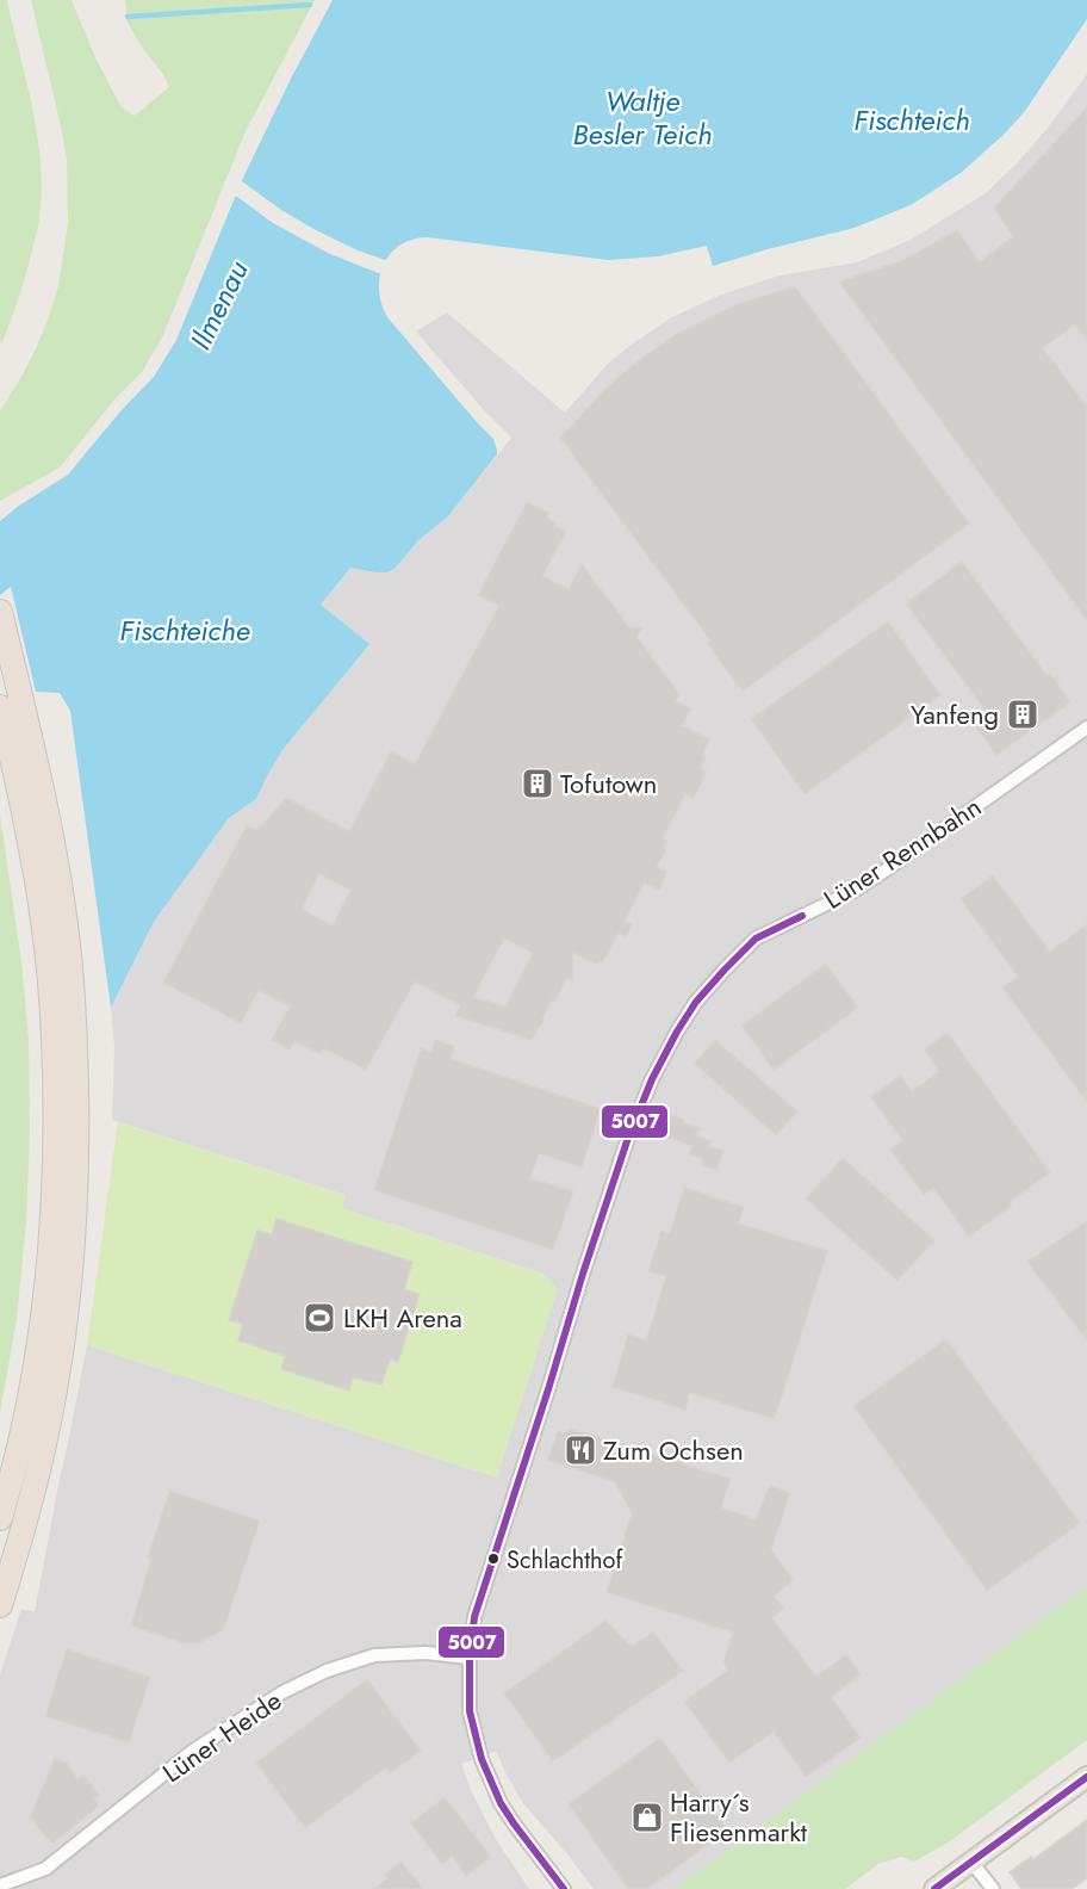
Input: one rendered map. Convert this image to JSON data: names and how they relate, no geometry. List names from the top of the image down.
{
  "streets": {
    "street": ["Lüner Rennbahn", "Lüner Heide"]
  },
  "crossings": [
    ["Lüner Rennbahn", "Lüner Heide"]
  ],
  "water": [
    "Waltje Besler Teich",
    "Fischteich",
    "Ilmenau",
    "Fischteiche"
  ],
  "places": {
    "building": ["Yanfeng", "Tofutown"],
    "sports": ["LKH Arena"],
    "restaurant": ["Zum Ochsen"],
    "other": ["Schlachthof"],
    "shop": ["Harry´s Fliesenmarkt"]
  },
  "lines": ["transit line 5007"]
}
